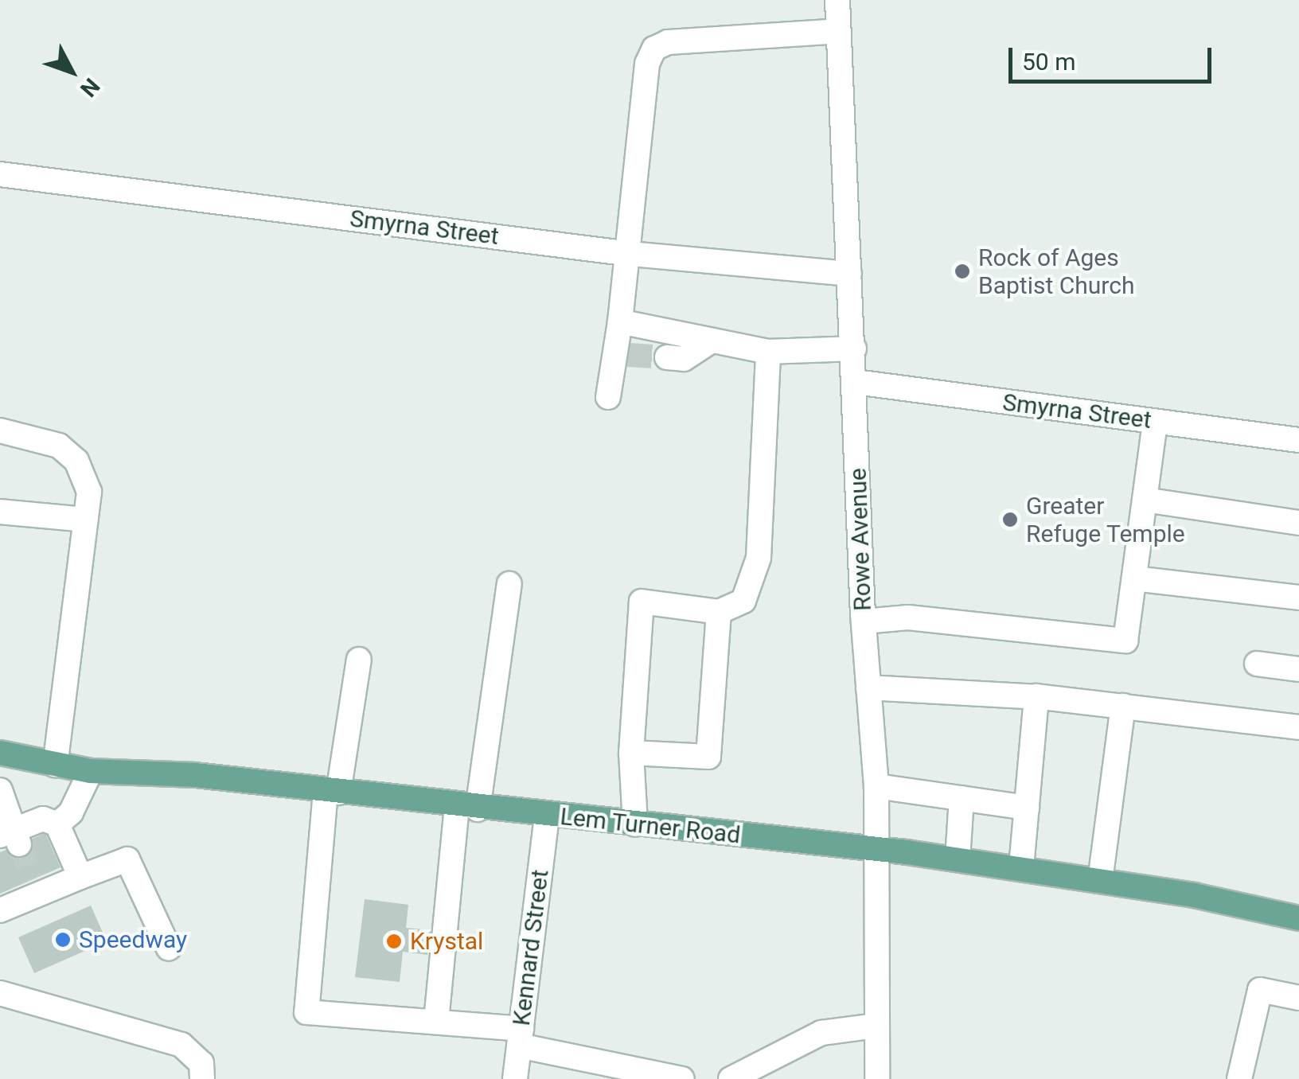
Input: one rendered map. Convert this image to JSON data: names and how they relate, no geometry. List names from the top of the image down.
{
  "streets": {
    "main road": ["Lem Turner Road"],
    "street": ["Smyrna Street", "Rowe Avenue", "Kennard Street"]
  },
  "crossings": [
    ["Smyrna Street", "Rowe Avenue"],
    ["Rowe Avenue", "Lem Turner Road"],
    ["Lem Turner Road", "Kennard Street"]
  ],
  "places": [
    "Rock of Ages Baptist Church",
    "Greater Refuge Temple",
    "Speedway",
    "Krystal"
  ],
  "scale_bar": "50 m",
  "north": "bottom right"
}
